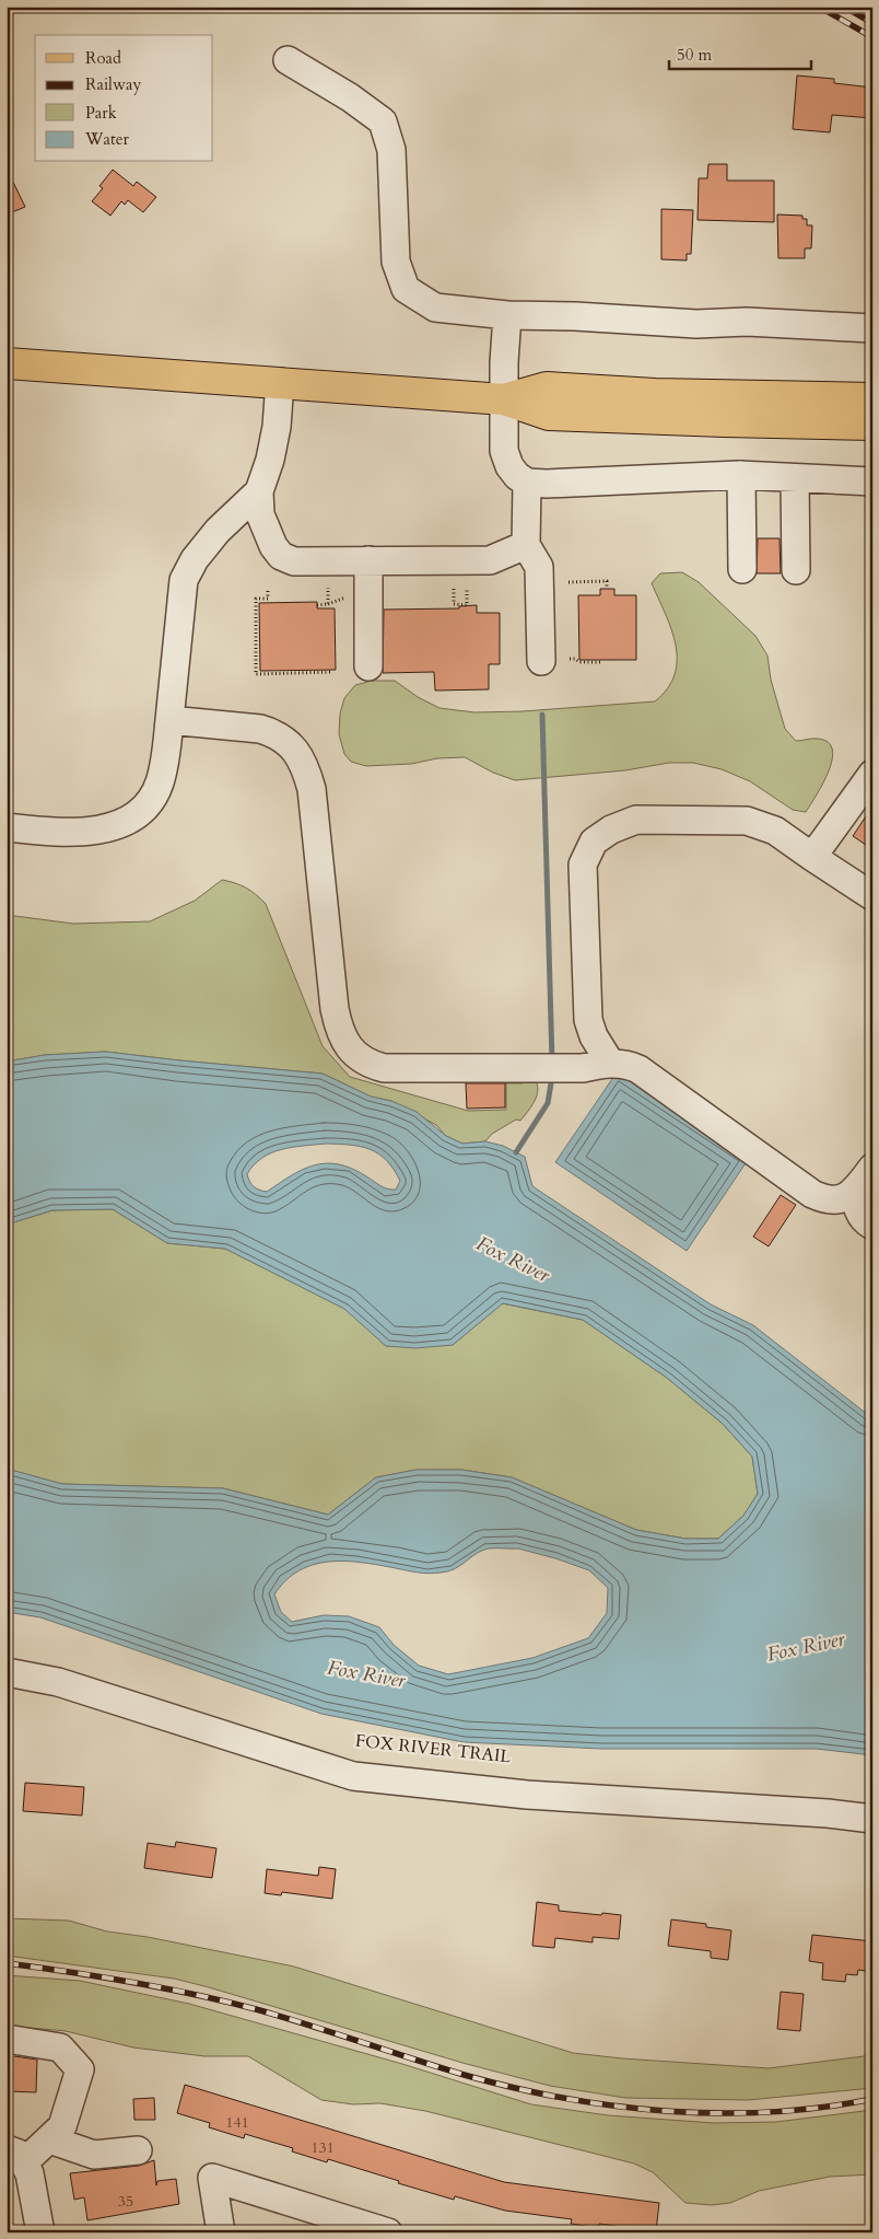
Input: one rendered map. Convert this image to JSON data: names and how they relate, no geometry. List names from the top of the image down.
{
  "water": ["Fox River"],
  "house_numbers": ["141", "131", "35"],
  "legend": [
    "Road",
    "Railway",
    "Park",
    "Water"
  ],
  "scale_bar": "50 m"
}
